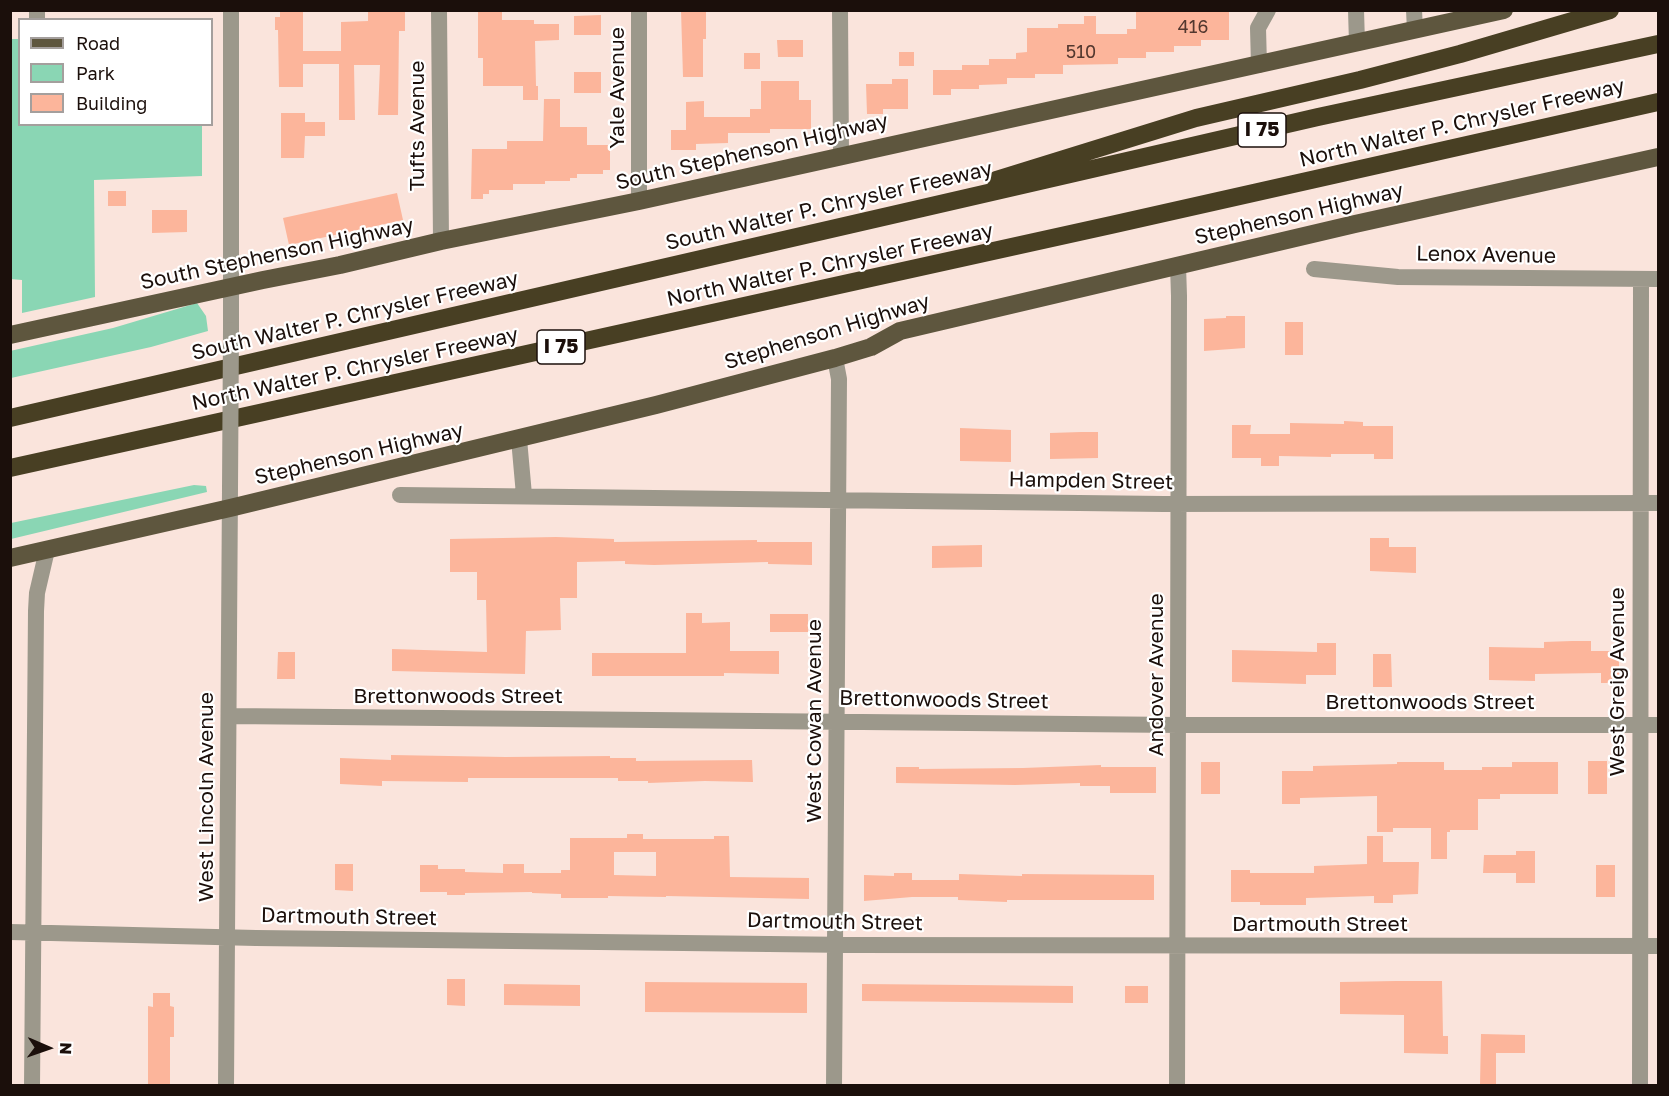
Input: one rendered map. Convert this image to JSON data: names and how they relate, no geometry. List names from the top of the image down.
{
  "streets": {
    "highway": ["North Walter P. Chrysler Freeway", "I 75", "South Walter P. Chrysler Freeway"],
    "main road": ["South Stephenson Highway", "Stephenson Highway"],
    "street": [
      "Yale Avenue",
      "Tufts Avenue",
      "Lenox Avenue",
      "Hampden Street",
      "Andover Avenue",
      "West Greig Avenue",
      "Brettonwoods Street",
      "West Cowan Avenue",
      "West Lincoln Avenue",
      "Dartmouth Street"
    ]
  },
  "crossings": [
    ["Yale Avenue", "South Stephenson Highway"],
    ["Tufts Avenue", "South Stephenson Highway"],
    ["South Stephenson Highway", "West Lincoln Avenue"],
    ["Stephenson Highway", "Andover Avenue"],
    ["Stephenson Highway", "West Cowan Avenue"],
    ["Stephenson Highway", "West Lincoln Avenue"],
    ["Lenox Avenue", "West Greig Avenue"],
    ["Hampden Street", "Andover Avenue"],
    ["Hampden Street", "West Greig Avenue"],
    ["Hampden Street", "West Cowan Avenue"],
    ["Andover Avenue", "Brettonwoods Street"],
    ["Andover Avenue", "Dartmouth Street"],
    ["West Greig Avenue", "Brettonwoods Street"],
    ["West Greig Avenue", "Dartmouth Street"],
    ["Brettonwoods Street", "West Cowan Avenue"],
    ["Brettonwoods Street", "West Lincoln Avenue"],
    ["West Cowan Avenue", "Dartmouth Street"],
    ["West Lincoln Avenue", "Dartmouth Street"]
  ],
  "house_numbers": ["416", "510"],
  "legend": ["Road", "Park", "Building"],
  "north": "right"
}
